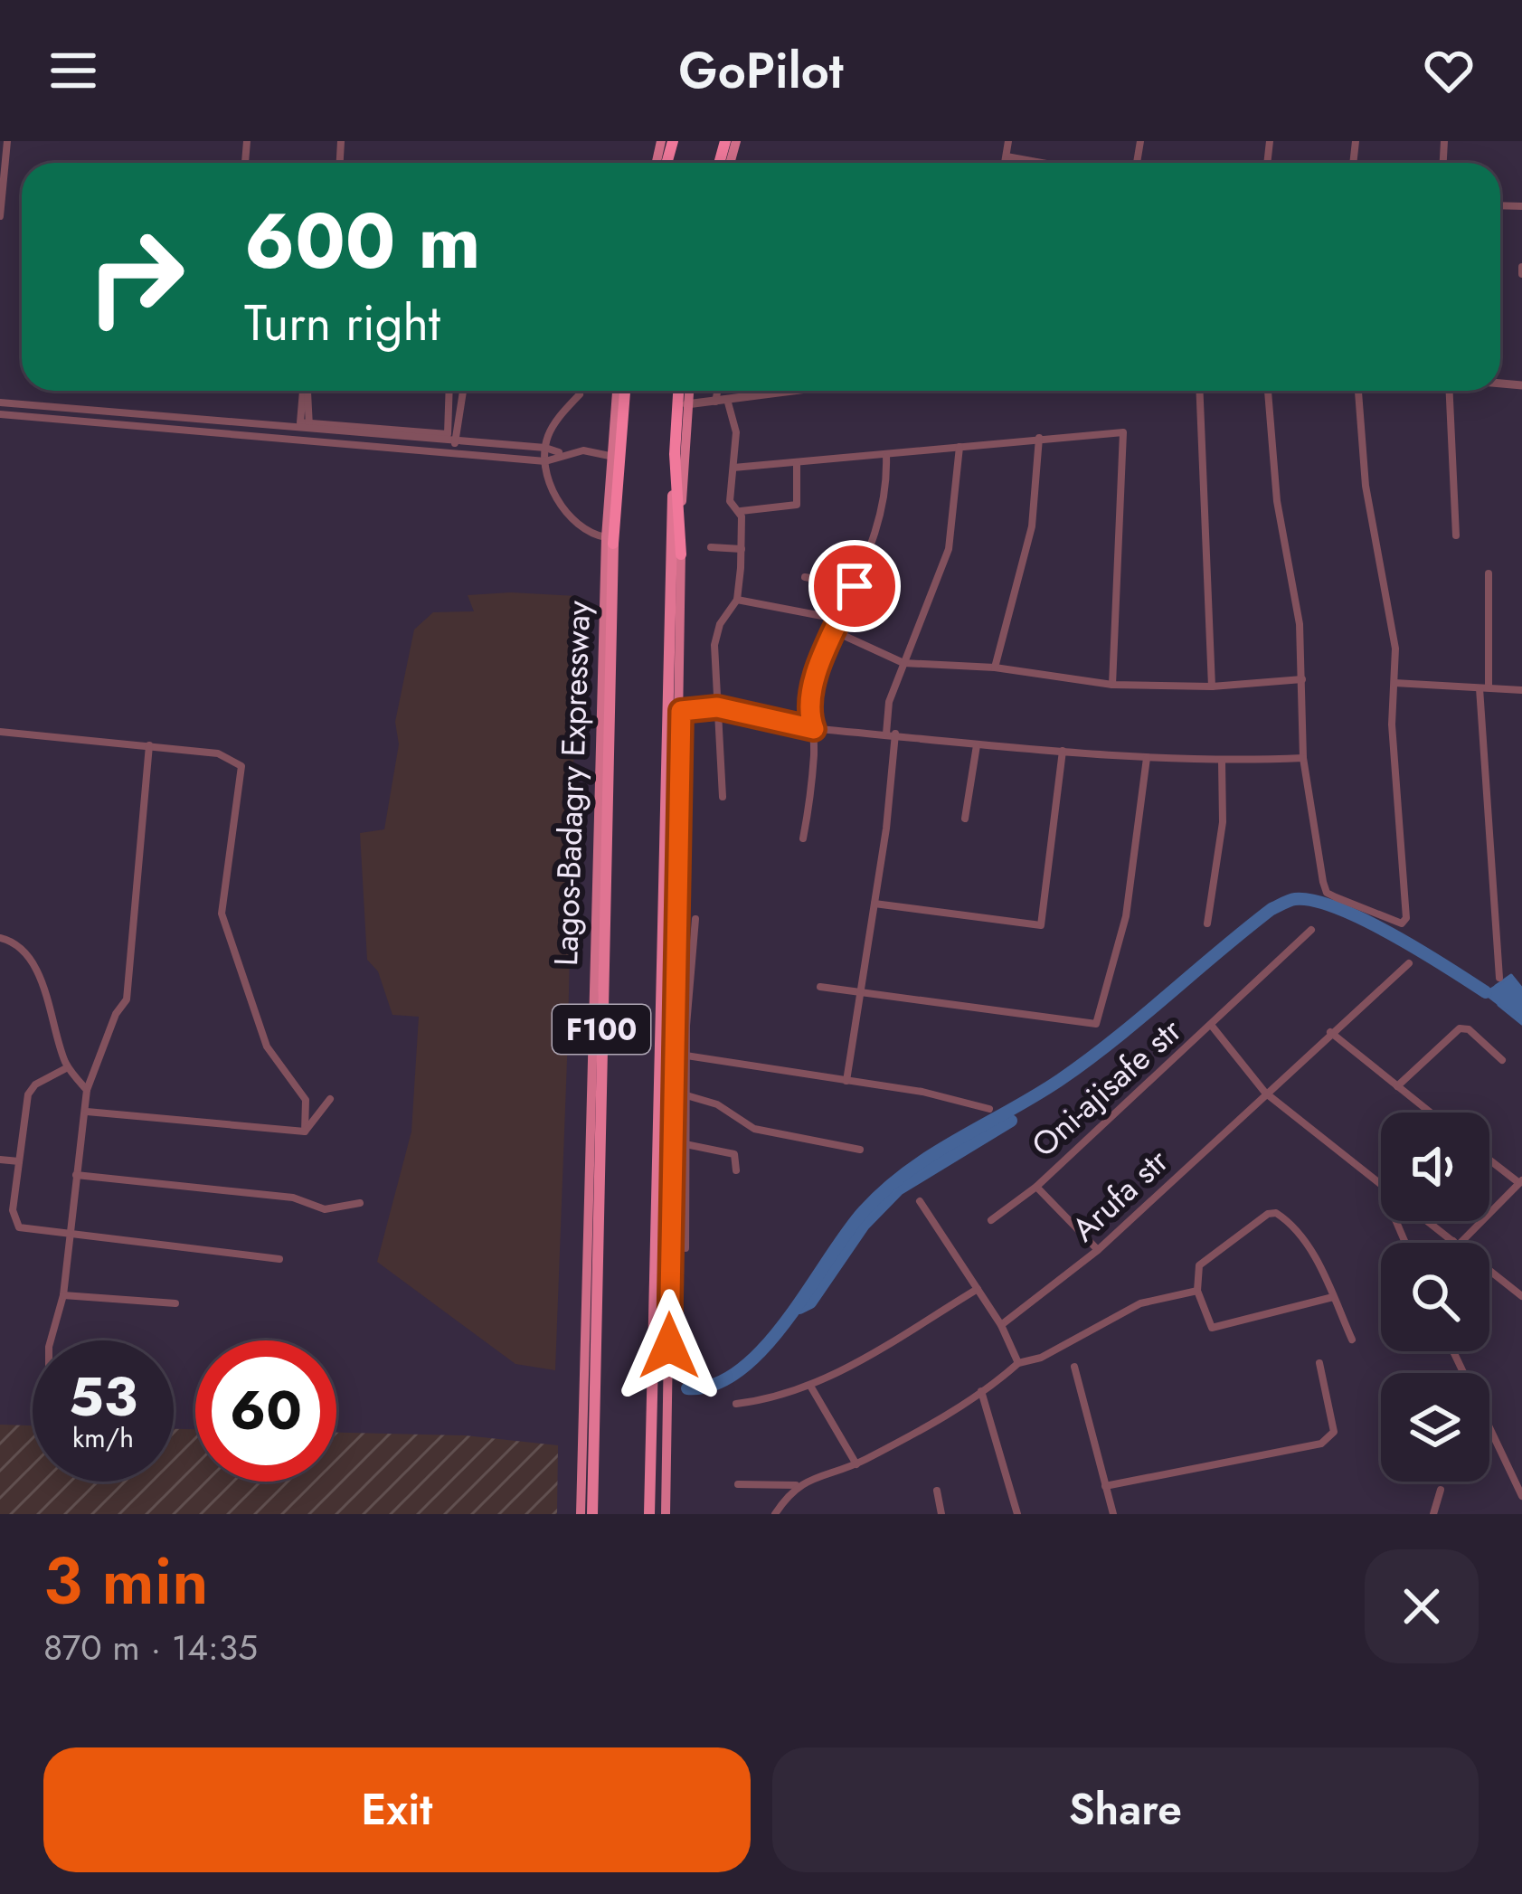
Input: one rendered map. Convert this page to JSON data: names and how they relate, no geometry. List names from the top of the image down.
{
  "streets": {
    "highway": ["Lagos-Badagry Expressway", "F100"],
    "street": ["Oni-ajisafe str", "Arufa str"]
  },
  "crossings": [
    ["Oni-ajisafe str", "Arufa str"]
  ],
  "page": {
    "header": "GoPilot",
    "turn": ["600 m", "Turn right"],
    "speed": "53 km/h",
    "limit": "60",
    "heading": ["3 min", "870 m · 14:35"],
    "buttons": ["Exit", "Share"]
  }
}
